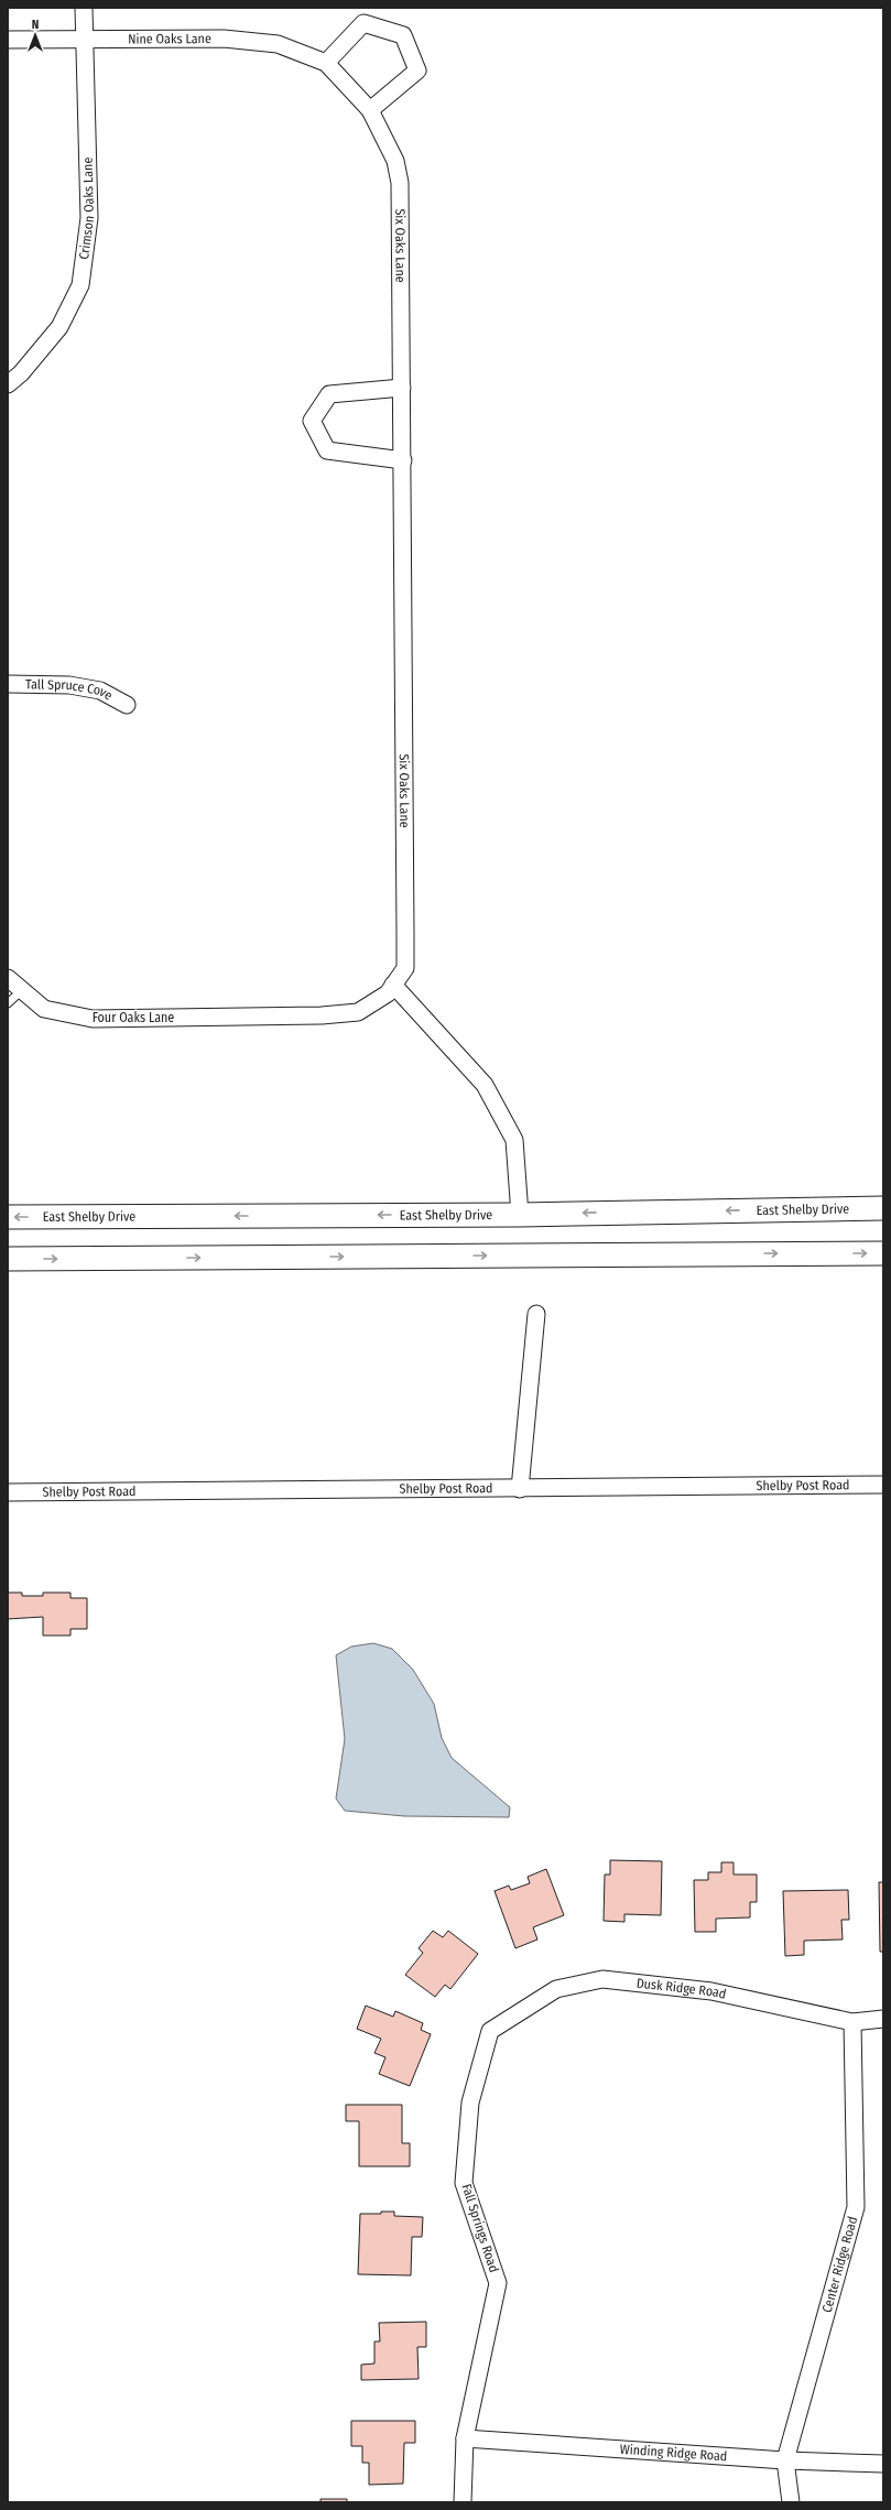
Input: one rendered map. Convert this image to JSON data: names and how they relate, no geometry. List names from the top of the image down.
{
  "streets": {
    "main road": ["East Shelby Drive"],
    "street": [
      "Nine Oaks Lane",
      "Crimson Oaks Lane",
      "Six Oaks Lane",
      "Tall Spruce Cove",
      "Four Oaks Lane",
      "Shelby Post Road",
      "Dusk Ridge Road",
      "Fall Springs Road",
      "Center Ridge Road",
      "Winding Ridge Road"
    ]
  },
  "crossings": [
    ["Nine Oaks Lane", "Crimson Oaks Lane"],
    ["Nine Oaks Lane", "Six Oaks Lane"],
    ["Six Oaks Lane", "Four Oaks Lane"],
    ["Dusk Ridge Road", "Fall Springs Road"],
    ["Dusk Ridge Road", "Center Ridge Road"],
    ["Fall Springs Road", "Winding Ridge Road"],
    ["Center Ridge Road", "Winding Ridge Road"]
  ],
  "north": "top"
}
